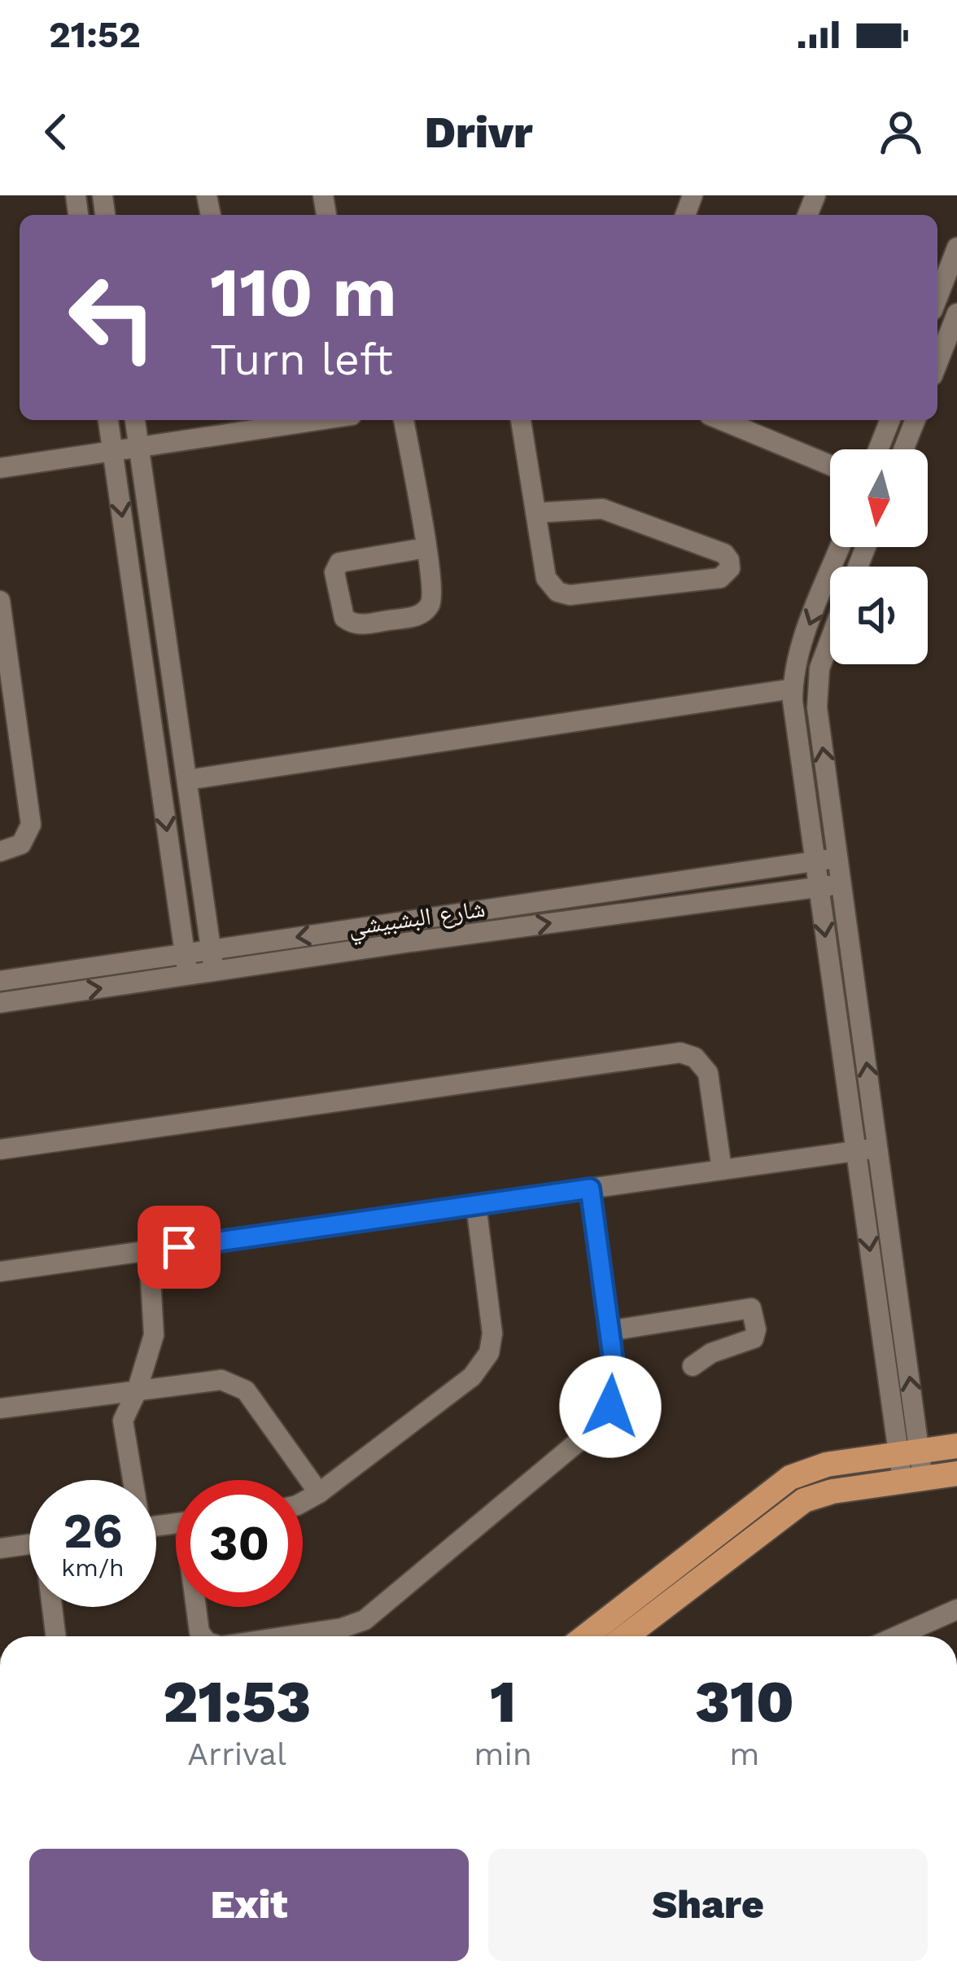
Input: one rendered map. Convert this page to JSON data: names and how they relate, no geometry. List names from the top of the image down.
{
  "streets": {
    "street": ["شارع البشبيشي"]
  },
  "north": "bottom",
  "page": {
    "status": "21:52",
    "header": "Drivr",
    "turn": ["110 m", "Turn left"],
    "speed": "26 km/h",
    "limit": "30",
    "eta": [
      "21:53",
      "Arrival",
      "1",
      "min",
      "310",
      "m"
    ],
    "buttons": ["Exit", "Share"]
  }
}
